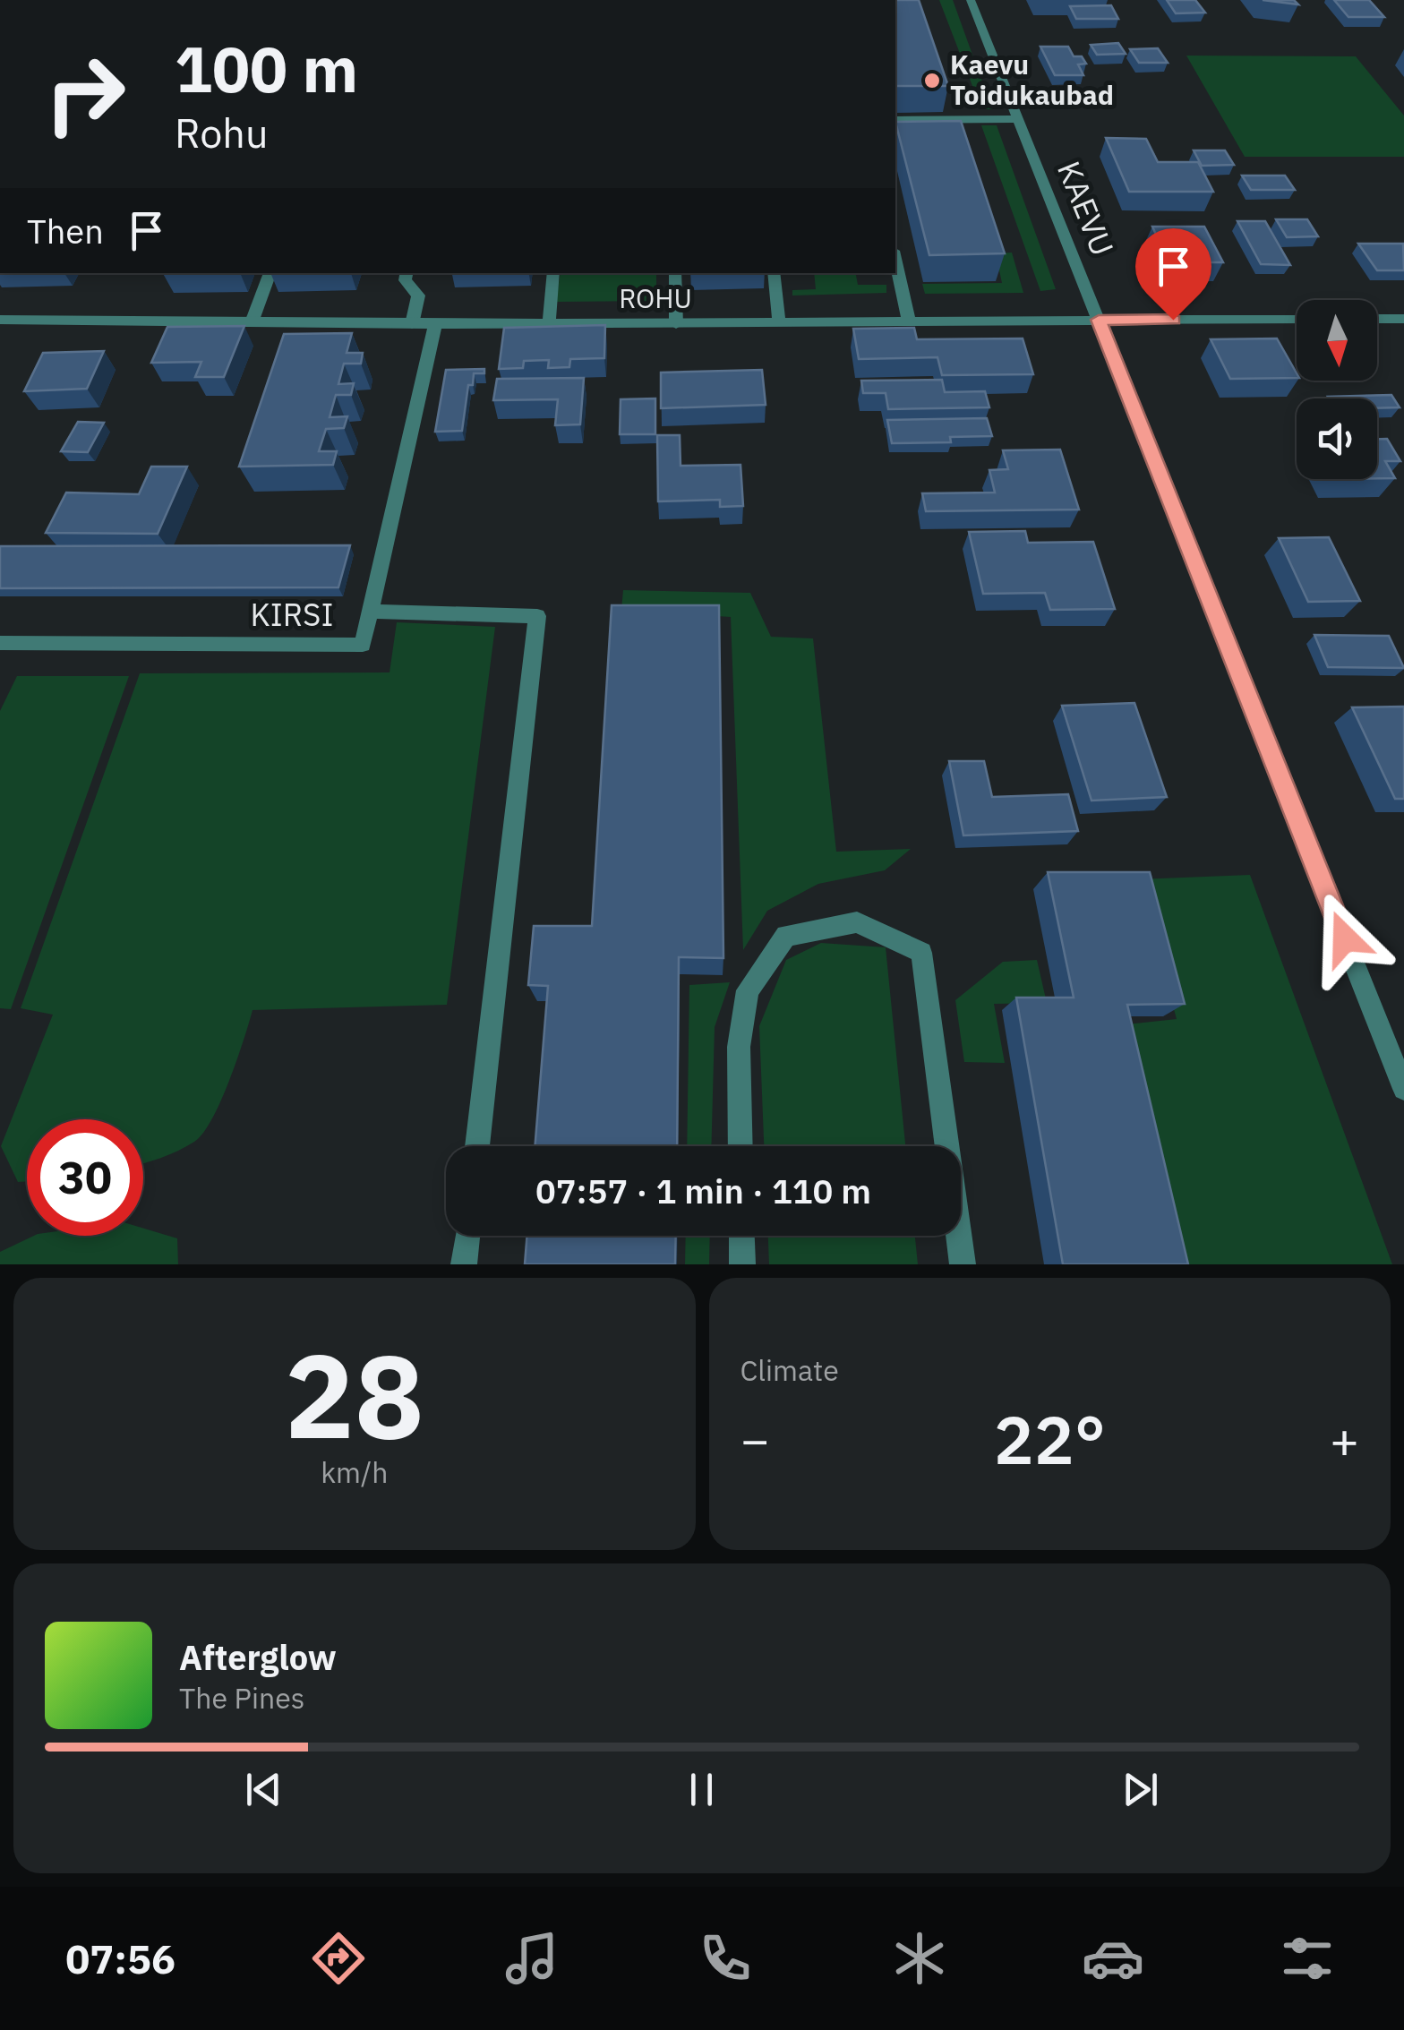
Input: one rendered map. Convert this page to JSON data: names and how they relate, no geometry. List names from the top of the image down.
{
  "streets": {
    "street": ["KAEVU", "ROHU", "KIRSI"]
  },
  "crossings": [
    ["KAEVU", "ROHU"],
    ["ROHU", "KIRSI"]
  ],
  "places": ["Kaevu Toidukaubad"],
  "north": "bottom",
  "page": {
    "turn": ["100 m", "Rohu"],
    "then": "Then",
    "limit": "30",
    "trip": "07:57 · 1 min · 110 m",
    "tile": [
      ["28", "km/h"],
      "Climate"
    ],
    "heat": ["−", "22°", "+"],
    "song": ["Afterglow", "The Pines"],
    "tabs": "07:56"
  }
}
